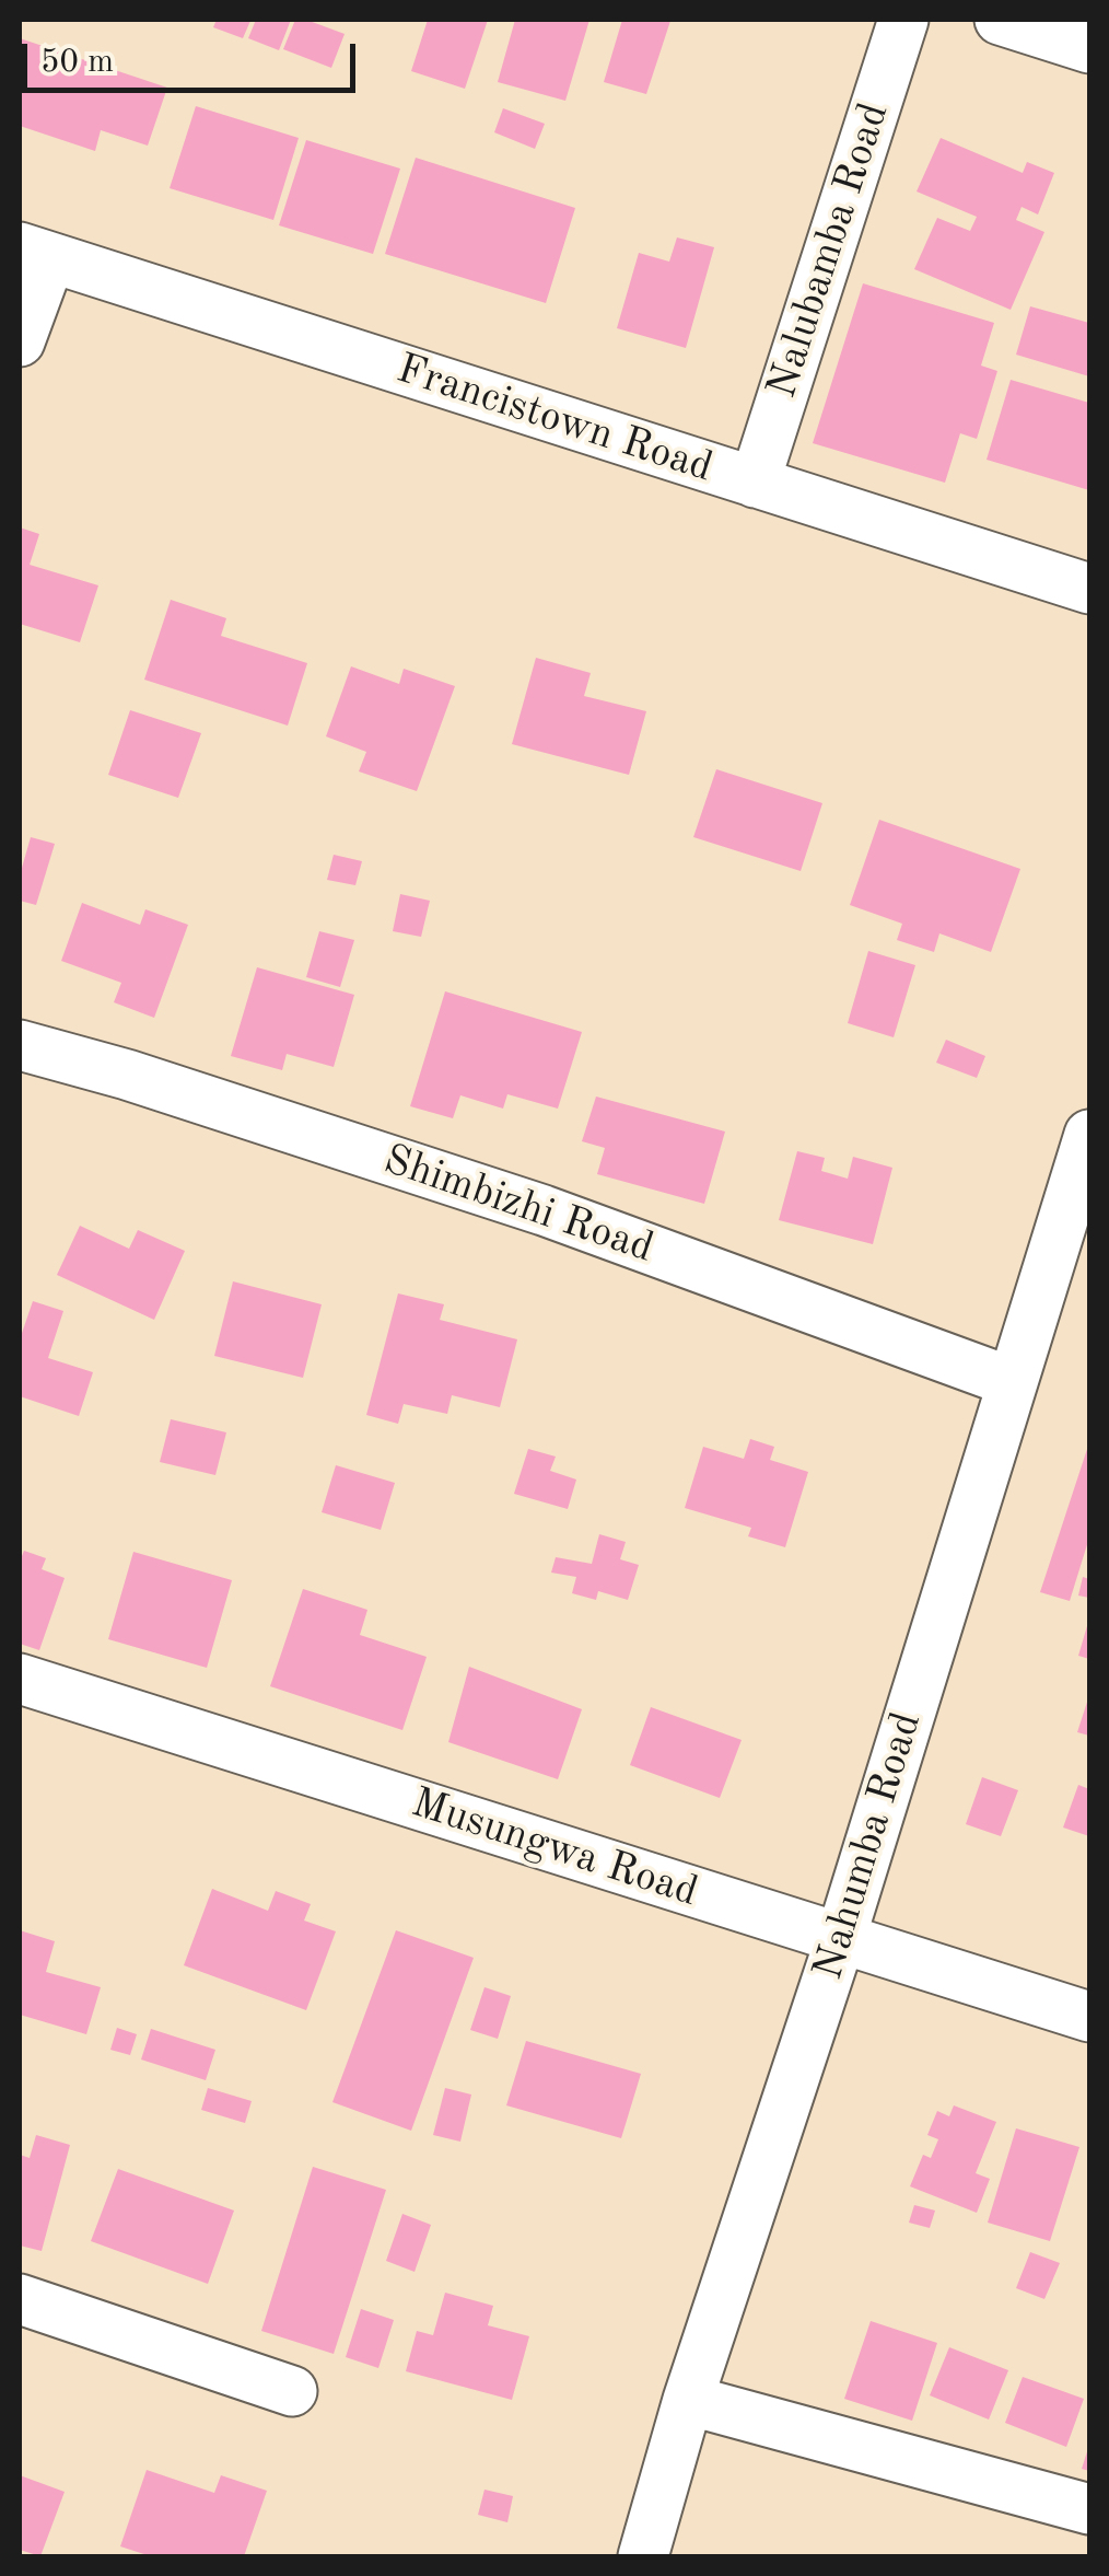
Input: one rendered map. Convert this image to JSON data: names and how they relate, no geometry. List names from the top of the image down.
{
  "streets": {
    "street": [
      "Nalubamba Road",
      "Francistown Road",
      "Shimbizhi Road",
      "Nahumba Road",
      "Musungwa Road"
    ]
  },
  "crossings": [
    ["Nalubamba Road", "Francistown Road"],
    ["Shimbizhi Road", "Nahumba Road"],
    ["Nahumba Road", "Musungwa Road"]
  ],
  "scale_bar": "50 m"
}
